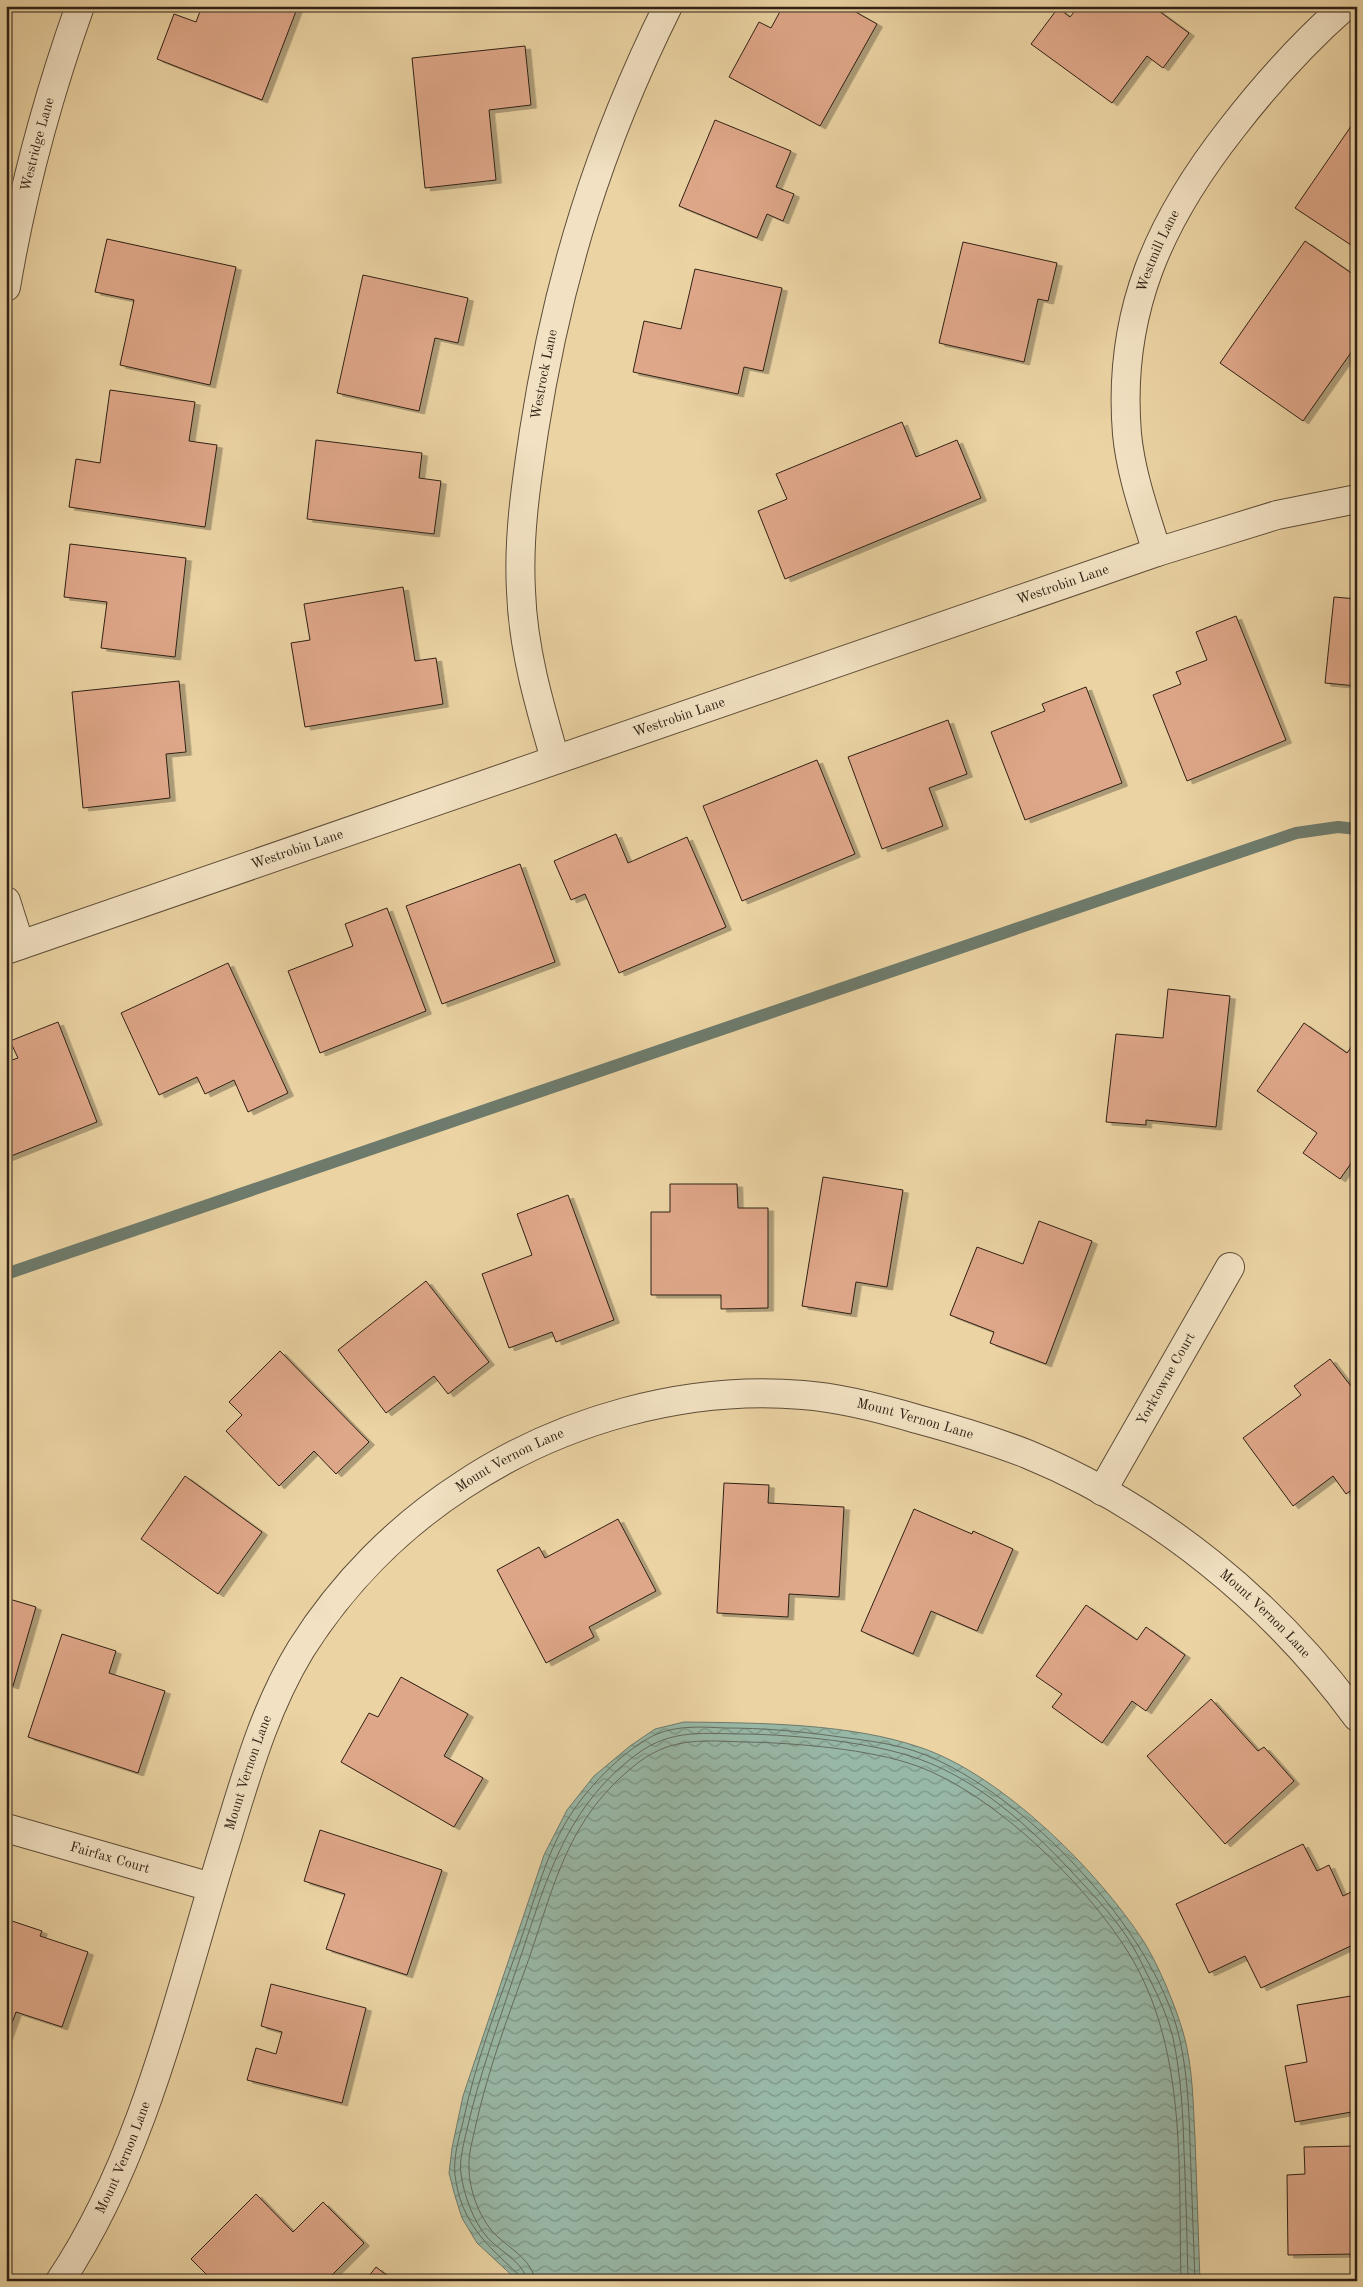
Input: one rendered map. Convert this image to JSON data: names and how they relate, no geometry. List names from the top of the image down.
{
  "streets": {
    "street": [
      "Westridge Lane",
      "Westmill Lane",
      "Westrock Lane",
      "Westrobin Lane",
      "Yorktowne Court",
      "Mount Vernon Lane",
      "Fairfax Court"
    ]
  },
  "crossings": [
    ["Westmill Lane", "Westrobin Lane"],
    ["Westrock Lane", "Westrobin Lane"],
    ["Yorktowne Court", "Mount Vernon Lane"],
    ["Mount Vernon Lane", "Fairfax Court"]
  ]
}
